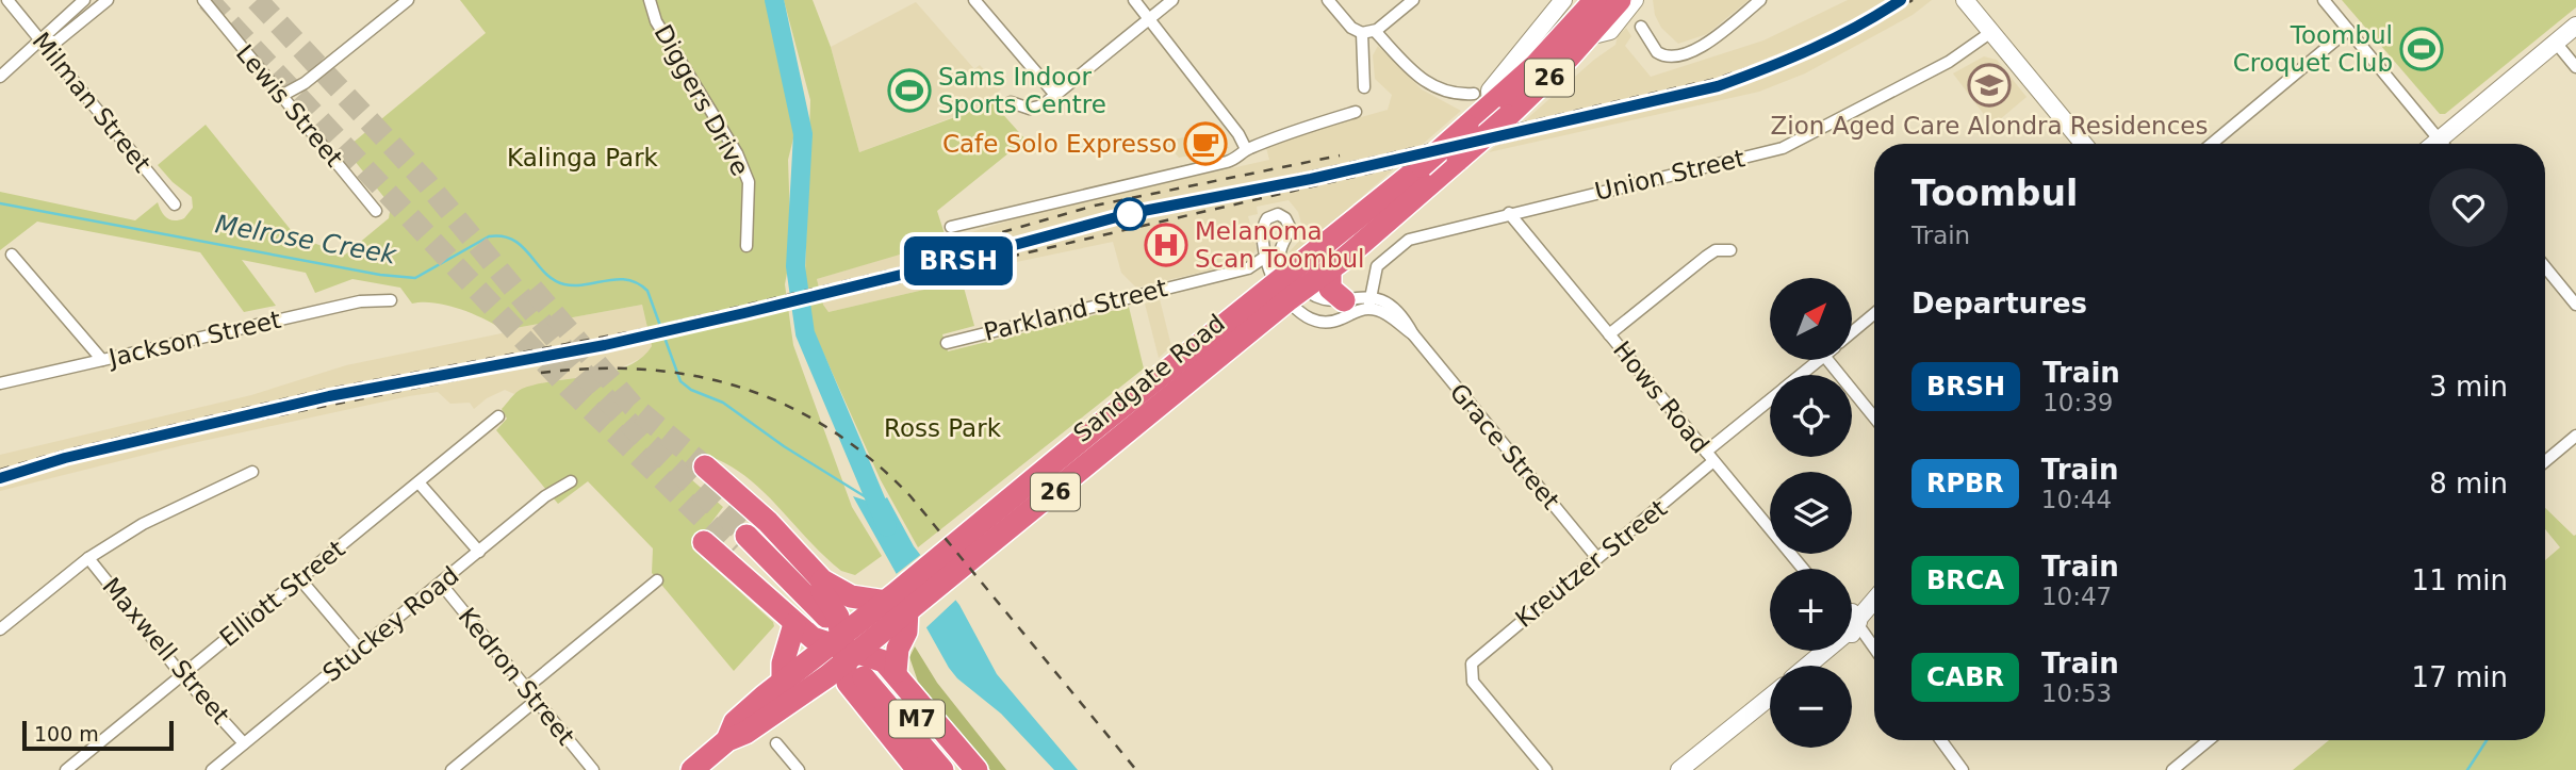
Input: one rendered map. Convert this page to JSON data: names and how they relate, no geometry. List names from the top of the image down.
{
  "streets": {
    "highway": ["26", "Sandgate Road", "M7"],
    "street": [
      "Diggers Drive",
      "Milman Street",
      "Lewis Street",
      "Union Street",
      "Parkland Street",
      "Jackson Street",
      "Hows Road",
      "Grace Street",
      "Kreutzer Street",
      "Elliott Street",
      "Stuckey Road",
      "Maxwell Street",
      "Kedron Street"
    ]
  },
  "crossings": [
    ["Union Street", "Hows Road"],
    ["Union Street", "Grace Street"],
    ["Parkland Street", "Sandgate Road"],
    ["Hows Road", "Kreutzer Street"],
    ["Grace Street", "Kreutzer Street"],
    ["Elliott Street", "Maxwell Street"],
    ["Stuckey Road", "Maxwell Street"],
    ["Stuckey Road", "Kedron Street"]
  ],
  "water": ["Melrose Creek"],
  "parks": ["Kalinga Park", "Ross Park"],
  "places": {
    "sports": ["Toombul Croquet Club", "Sams Indoor Sports Centre"],
    "school or university": ["Zion Aged Care Alondra Residences"],
    "cafe": ["Cafe Solo Expresso"],
    "hospital": ["Melanoma Scan Toombul"]
  },
  "scale_bar": "100 m",
  "north": "top right",
  "page": {
    "on_map": "BRSH",
    "heading": [
      ["Toombul", "Train"],
      "Departures"
    ],
    "map_buttons": ["+", "−"],
    "list": [
      {
        "mark": "BRSH",
        "name": "Train",
        "note": "10:39",
        "value": "3 min"
      },
      {
        "mark": "RPBR",
        "name": "Train",
        "note": "10:44",
        "value": "8 min"
      },
      {
        "mark": "BRCA",
        "name": "Train",
        "note": "10:47",
        "value": "11 min"
      },
      {
        "mark": "CABR",
        "name": "Train",
        "note": "10:53",
        "value": "17 min"
      }
    ],
    "scale": "100 m"
  }
}
